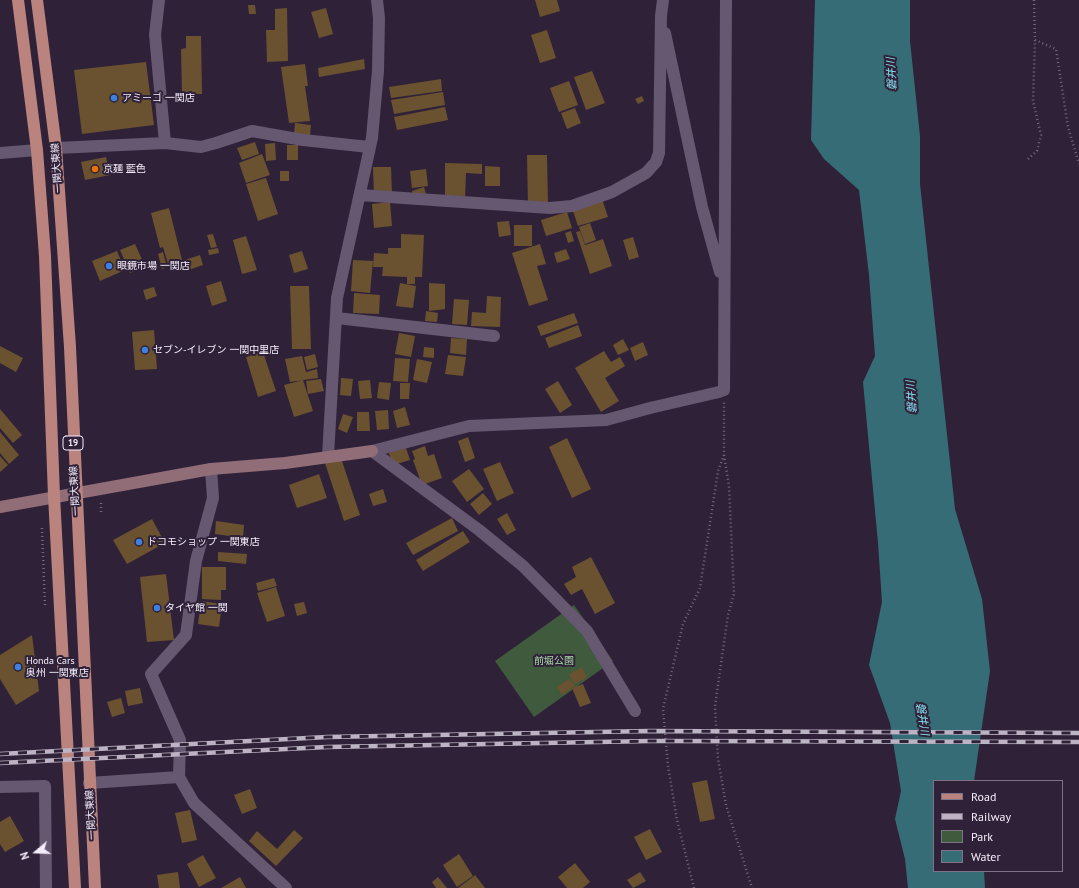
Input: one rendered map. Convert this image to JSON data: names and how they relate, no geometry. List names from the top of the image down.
{
  "streets": {
    "main road": ["一関大東線", "19"]
  },
  "water": ["磐井川"],
  "parks": ["前堀公園"],
  "places": [
    "アミーゴ 一関店",
    "京麺 藍色",
    "眼鏡市場 一関店",
    "セブン-イレブン 一関中里店",
    "ドコモショップ 一関東店",
    "タイヤ館 一関",
    "Honda Cars 奥州 一関東店"
  ],
  "legend": [
    "Road",
    "Railway",
    "Park",
    "Water"
  ],
  "north": "left"
}
